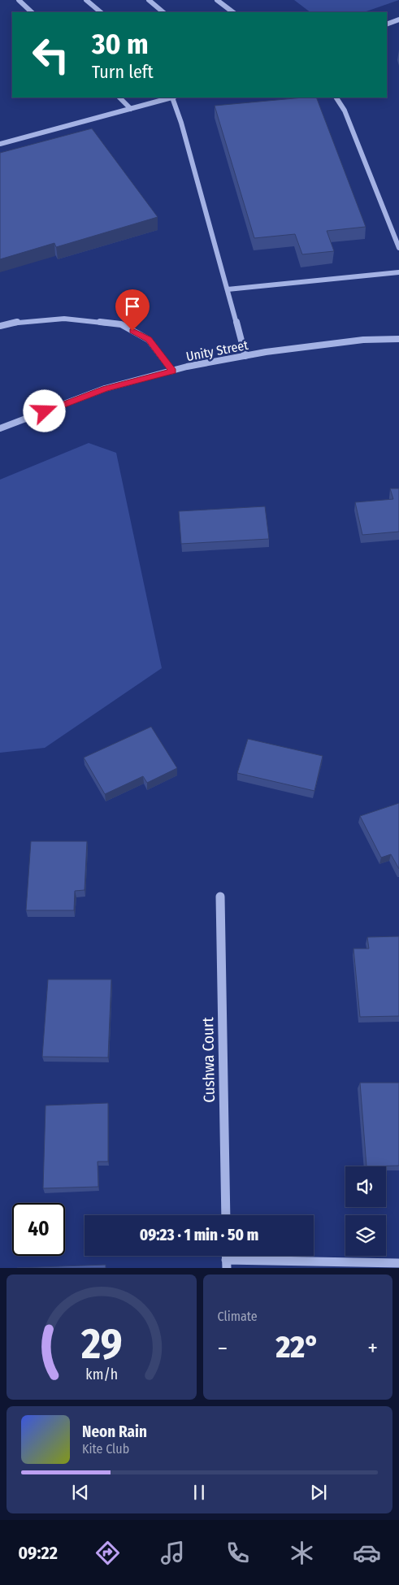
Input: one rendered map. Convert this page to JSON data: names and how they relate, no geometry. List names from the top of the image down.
{
  "streets": {
    "street": ["Unity Street", "Cushwa Court"]
  },
  "page": {
    "turn": ["30 m", "Turn left"],
    "limit": "40",
    "trip": "09:23 · 1 min · 50 m",
    "tile": "Climate",
    "heat": ["−", "22°", "+"],
    "song": ["Neon Rain", "Kite Club"],
    "tabs": "09:22",
    "gauge": ["29", "km/h"]
  }
}
